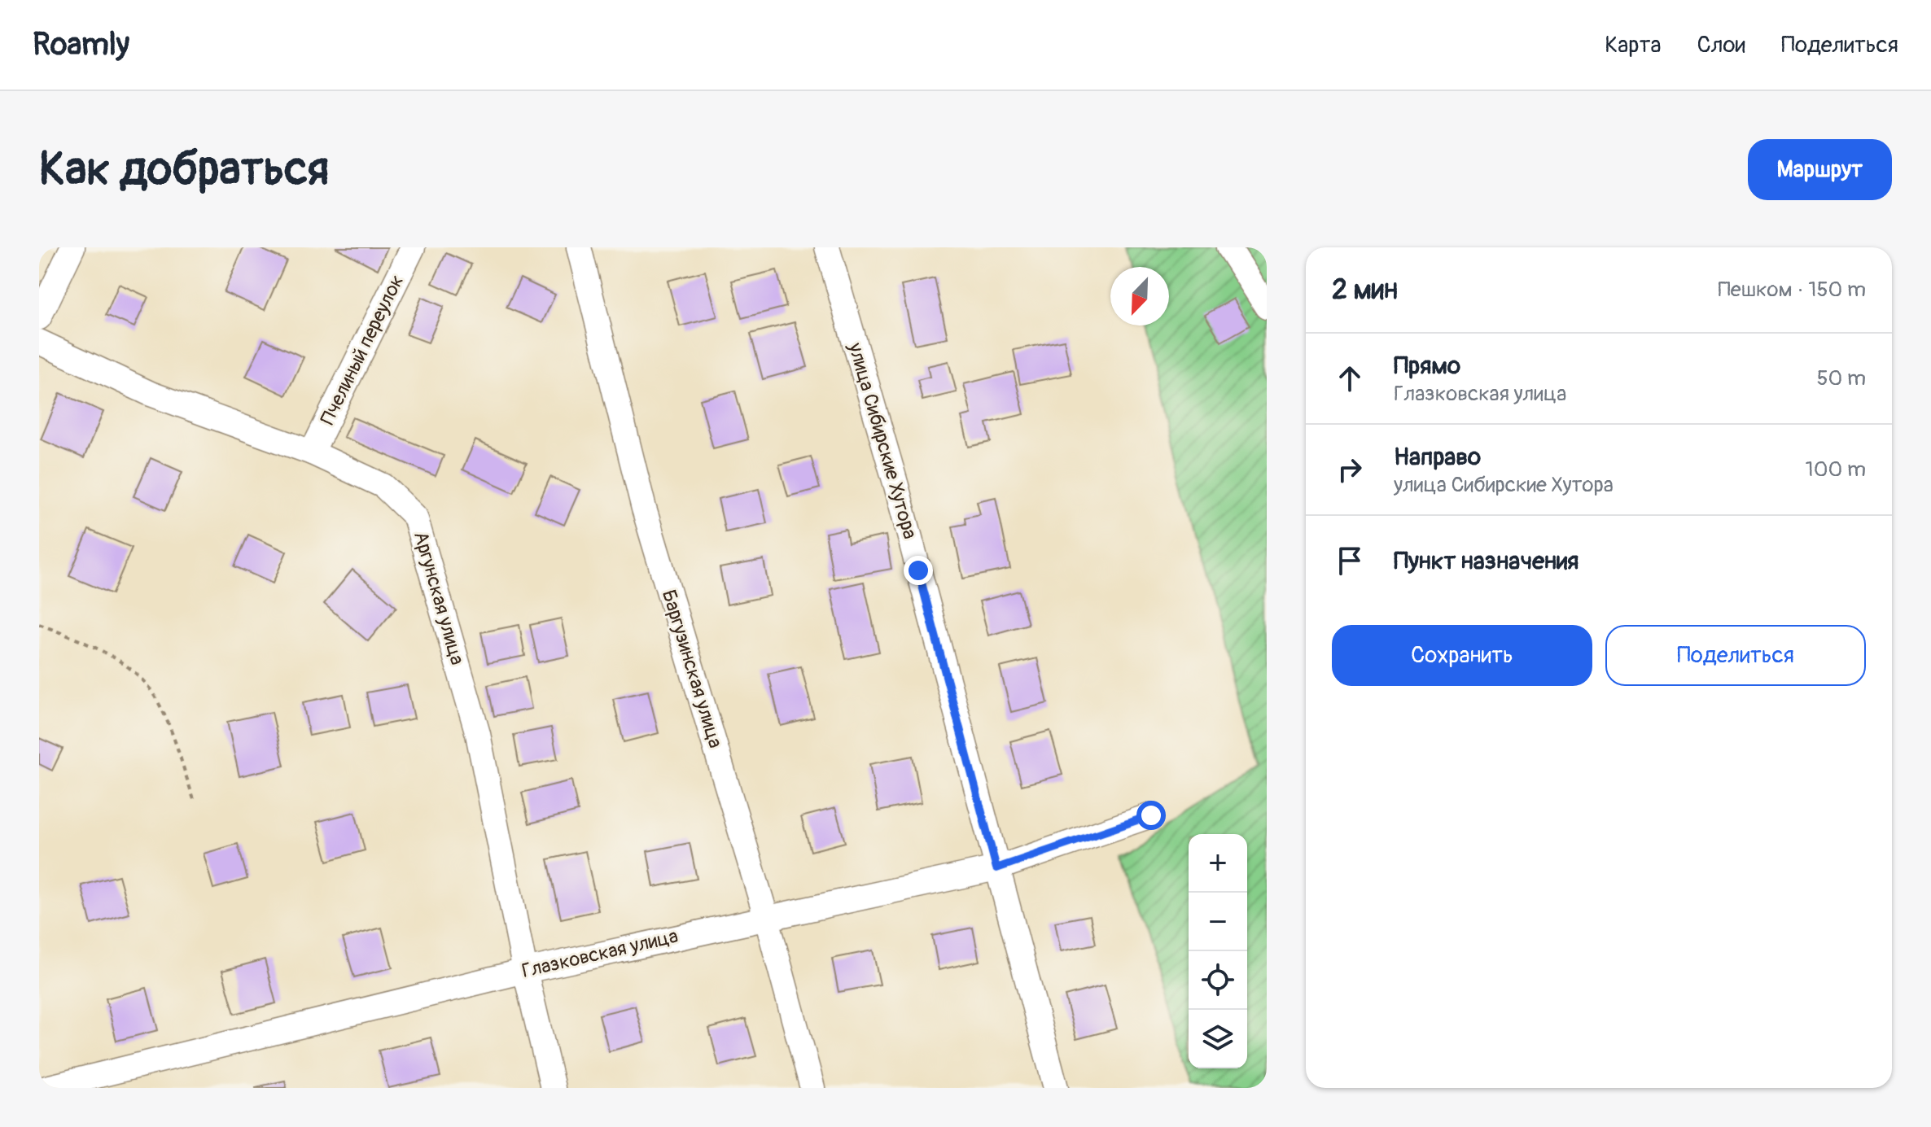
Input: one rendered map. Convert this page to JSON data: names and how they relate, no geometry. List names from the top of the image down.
{
  "streets": {
    "street": [
      "Пчелиный переулок",
      "улица Сибирские Хутора",
      "Аргунская улица",
      "Баргузинская улица",
      "Глазковская улица"
    ]
  },
  "crossings": [
    ["Пчелиный переулок", "Аргунская улица"],
    ["улица Сибирские Хутора", "Глазковская улица"],
    ["Аргунская улица", "Глазковская улица"],
    ["Баргузинская улица", "Глазковская улица"]
  ],
  "north": "bottom left",
  "page": {
    "header": "Roamly",
    "nav": ["Карта", "Слои", "Поделиться"],
    "buttons": [
      "Маршрут",
      ["Сохранить", "Поделиться"]
    ],
    "title": "Как добраться",
    "heading": ["2 мин", "Пешком · 150 m"],
    "list": [
      ["Прямо", "Глазковская улица", "50 m"],
      ["Направо", "улица Сибирские Хутора", "100 m"],
      "Пункт назначения"
    ],
    "map_buttons": ["+", "−"]
  }
}
